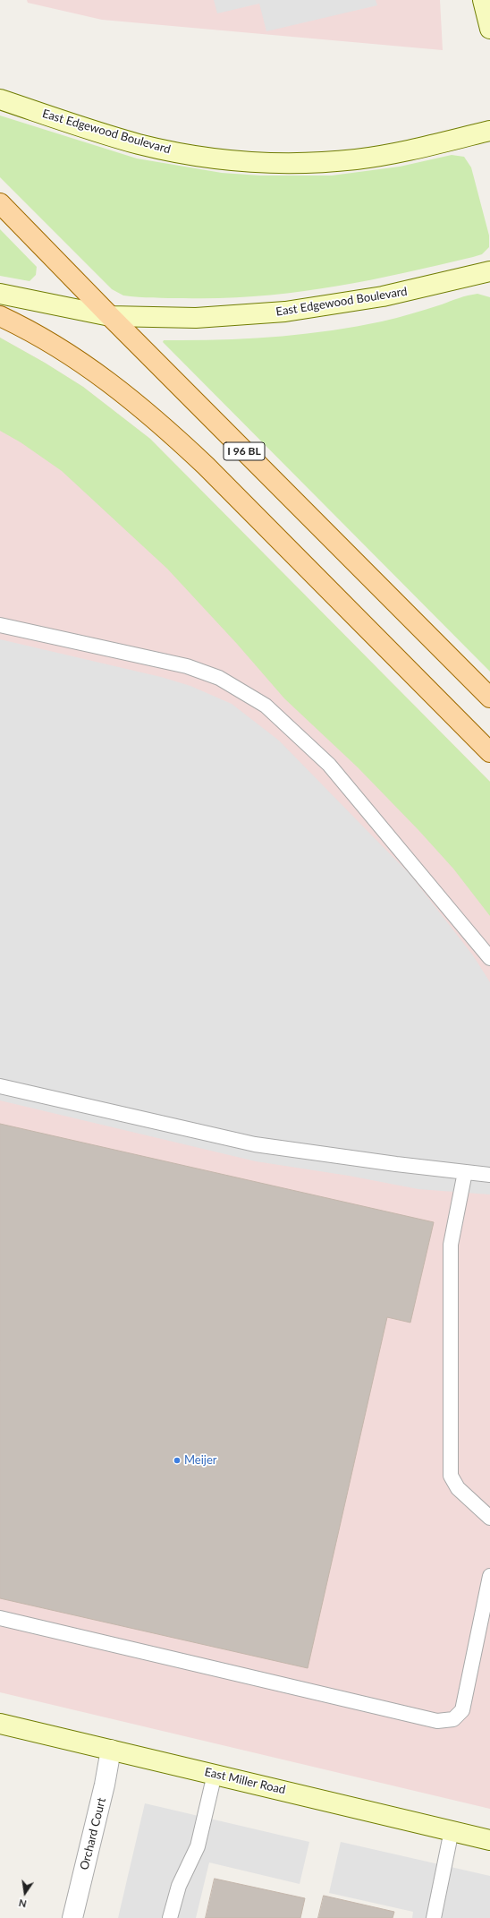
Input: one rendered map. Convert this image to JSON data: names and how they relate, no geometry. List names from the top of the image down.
{
  "streets": {
    "main road": ["East Edgewood Boulevard", "I 96 BL", "East Miller Road"],
    "street": ["Orchard Court"]
  },
  "crossings": [
    ["East Edgewood Boulevard", "I 96 BL"],
    ["East Miller Road", "Orchard Court"]
  ],
  "places": ["Meijer"],
  "north": "bottom"
}
